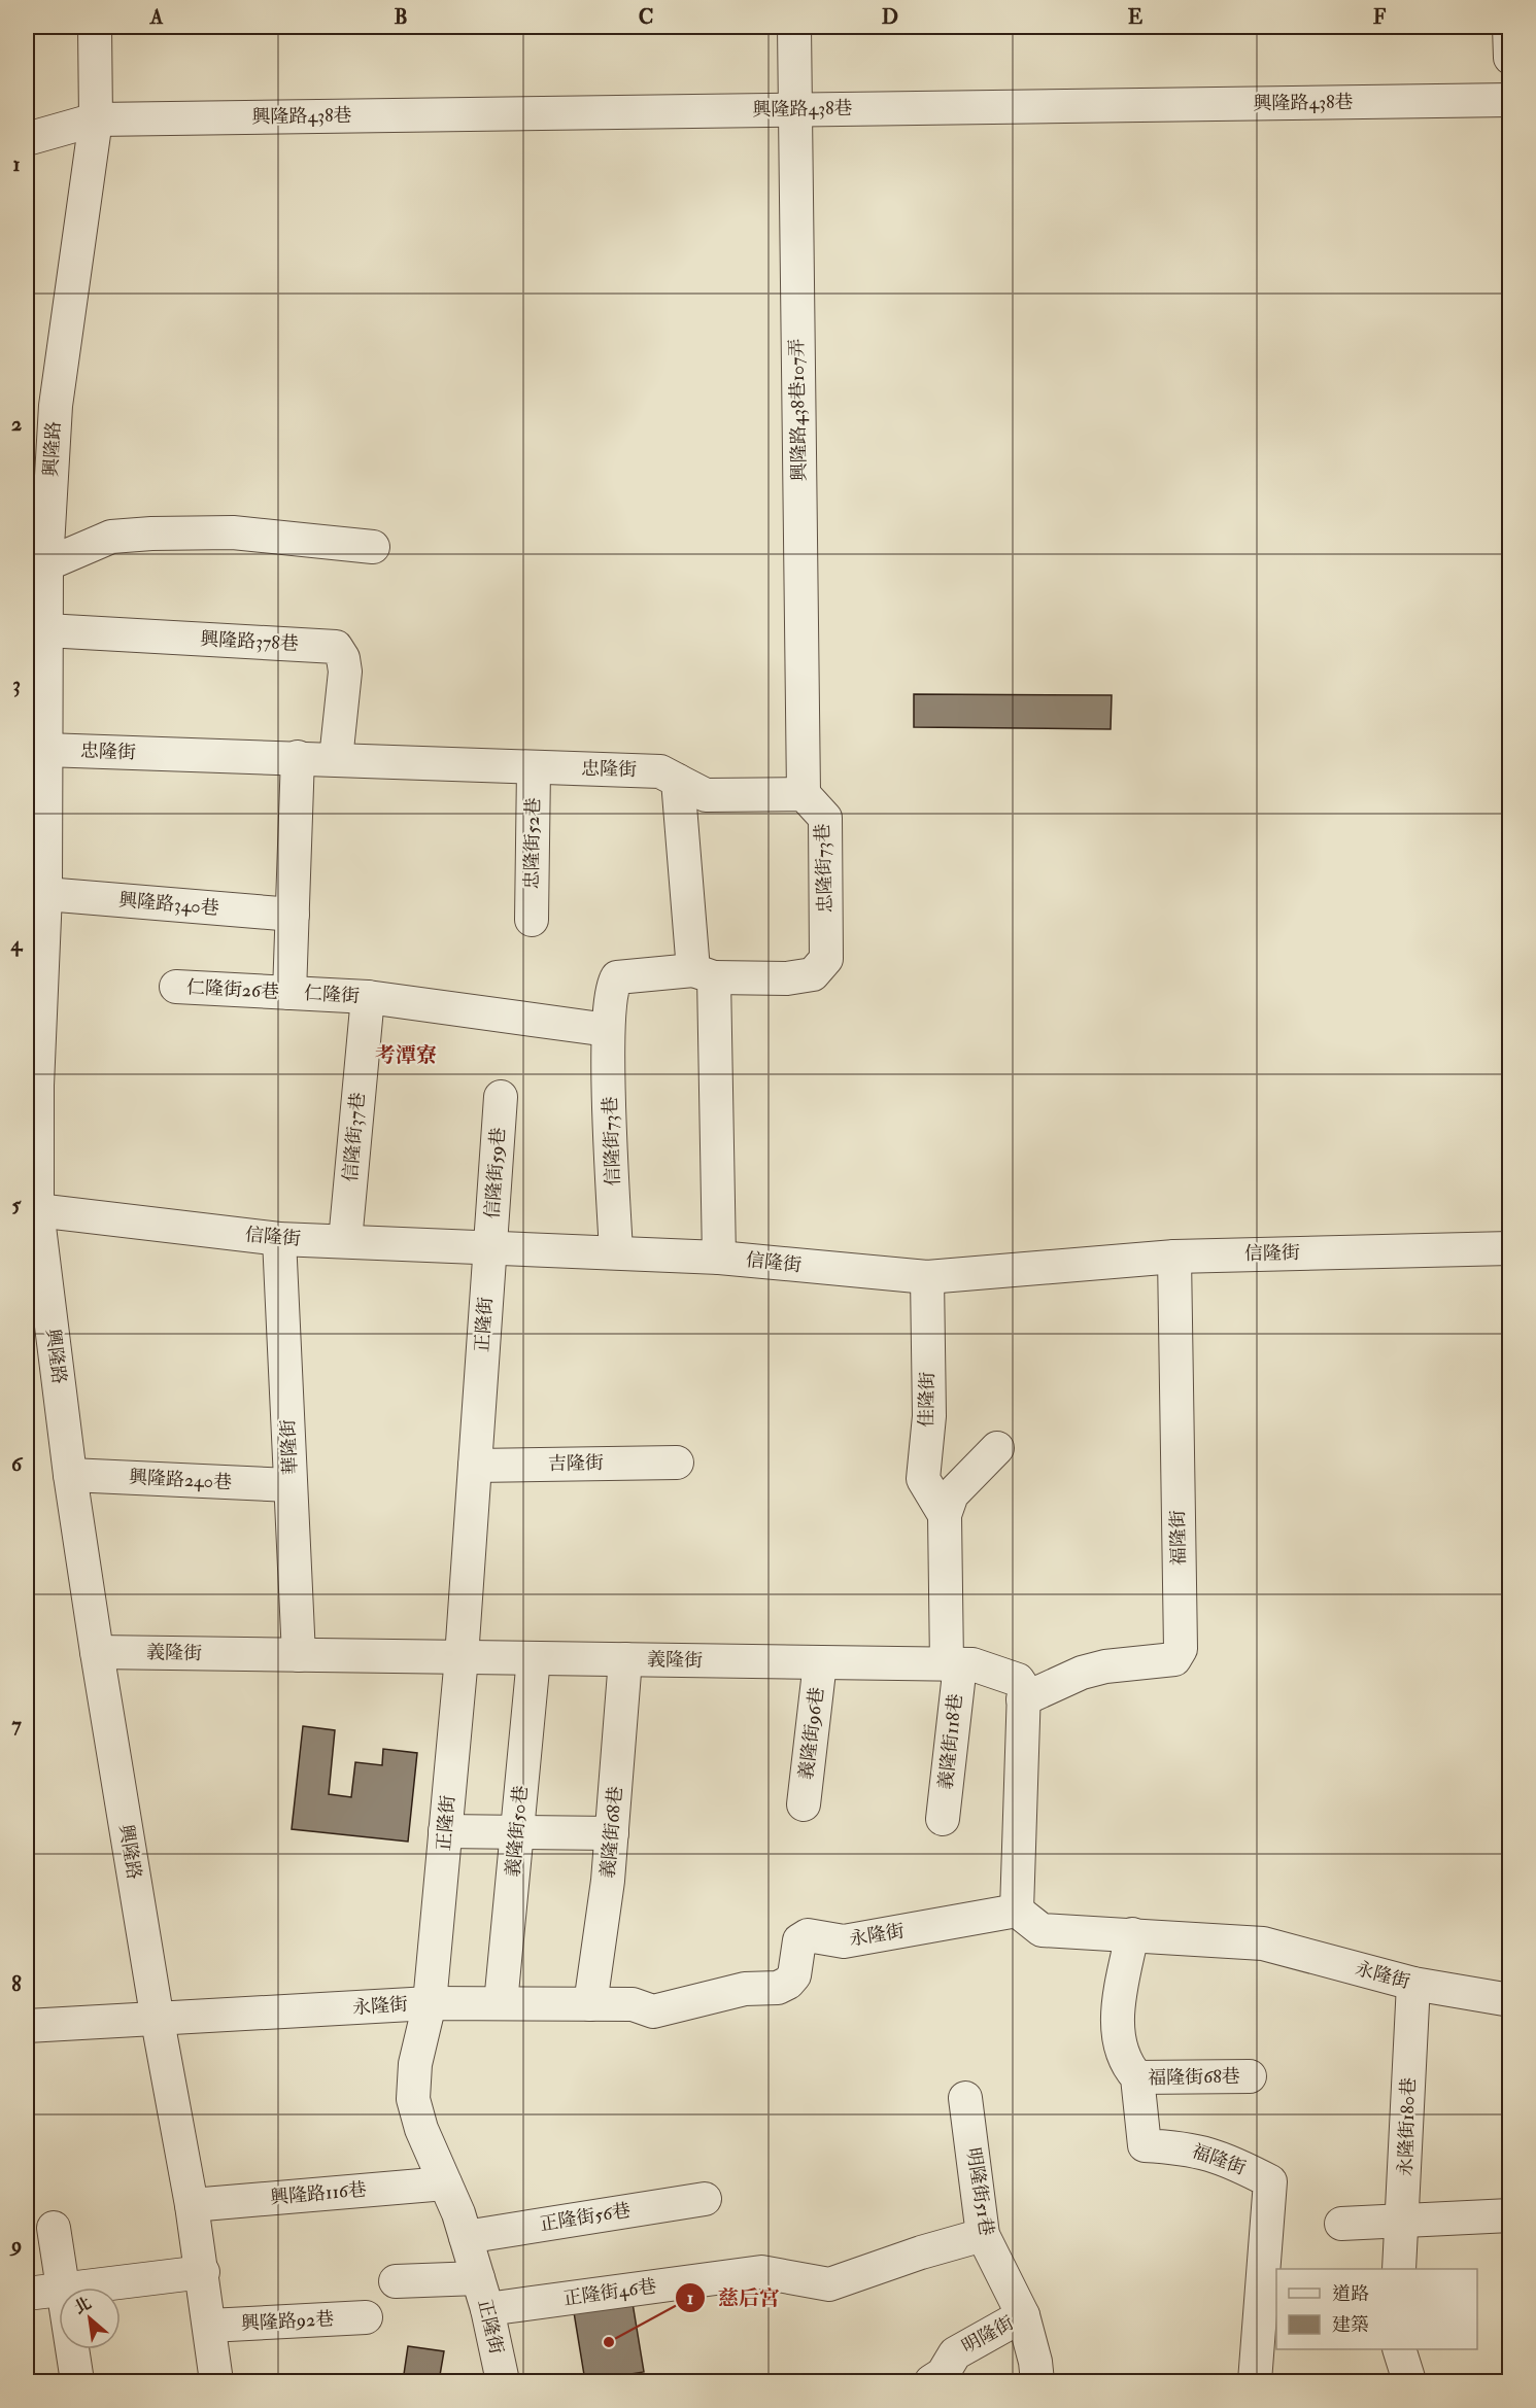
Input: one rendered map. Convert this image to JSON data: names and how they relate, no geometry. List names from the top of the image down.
{
  "streets": {
    "street": [
      "興隆路438巷",
      "興隆路438巷107弄",
      "興隆路",
      "興隆路378巷",
      "忠隆街",
      "忠隆街52巷",
      "忠隆街73巷",
      "興隆路340巷",
      "仁隆街26巷",
      "仁隆街",
      "信隆街37巷",
      "信隆街73巷",
      "信隆街59巷",
      "信隆街",
      "正隆街",
      "佳隆街",
      "華隆街",
      "吉隆街",
      "興隆路240巷",
      "福隆街",
      "義隆街",
      "義隆街96巷",
      "義隆街118巷",
      "義隆街50巷",
      "義隆街68巷",
      "永隆街",
      "福隆街68巷",
      "永隆街180巷",
      "明隆街51巷",
      "興隆路116巷",
      "正隆街56巷",
      "正隆街46巷",
      "興隆路92巷",
      "明隆街"
    ]
  },
  "crossings": [
    ["興隆路438巷", "興隆路438巷107弄"],
    ["興隆路438巷", "興隆路"],
    ["興隆路438巷107弄", "忠隆街73巷"],
    ["興隆路", "興隆路378巷"],
    ["興隆路", "忠隆街"],
    ["興隆路", "興隆路340巷"],
    ["興隆路", "信隆街"],
    ["興隆路", "興隆路240巷"],
    ["興隆路", "義隆街"],
    ["興隆路", "永隆街"],
    ["興隆路", "興隆路116巷"],
    ["興隆路", "興隆路92巷"],
    ["興隆路378巷", "忠隆街"],
    ["忠隆街", "忠隆街52巷"],
    ["忠隆街", "仁隆街"],
    ["忠隆街73巷", "仁隆街"],
    ["忠隆街73巷", "信隆街73巷"],
    ["興隆路340巷", "仁隆街"],
    ["仁隆街26巷", "仁隆街"],
    ["仁隆街", "信隆街37巷"],
    ["仁隆街", "信隆街73巷"],
    ["信隆街37巷", "信隆街"],
    ["信隆街73巷", "信隆街"],
    ["信隆街59巷", "信隆街"],
    ["信隆街59巷", "正隆街"],
    ["信隆街", "正隆街"],
    ["信隆街", "佳隆街"],
    ["信隆街", "華隆街"],
    ["信隆街", "福隆街"],
    ["正隆街", "吉隆街"],
    ["正隆街", "義隆街"],
    ["正隆街", "永隆街"],
    ["正隆街", "興隆路116巷"],
    ["正隆街", "正隆街56巷"],
    ["正隆街", "正隆街46巷"],
    ["華隆街", "興隆路240巷"],
    ["華隆街", "義隆街"],
    ["福隆街", "義隆街"],
    ["福隆街", "永隆街"],
    ["福隆街", "福隆街68巷"],
    ["義隆街", "義隆街96巷"],
    ["義隆街", "義隆街118巷"],
    ["義隆街", "義隆街50巷"],
    ["義隆街", "義隆街68巷"],
    ["義隆街50巷", "永隆街"],
    ["義隆街68巷", "永隆街"],
    ["永隆街", "永隆街180巷"],
    ["明隆街51巷", "正隆街46巷"],
    ["明隆街51巷", "明隆街"]
  ],
  "districts": ["考潭寮"],
  "places": ["慈后宮"],
  "legend": ["道路", "建築"],
  "north": "top left",
  "grid": {
    "columns": [
      "A",
      "B",
      "C",
      "D",
      "E",
      "F"
    ],
    "rows": [
      "1",
      "2",
      "3",
      "4",
      "5",
      "6",
      "7",
      "8",
      "9"
    ]
  }
}
